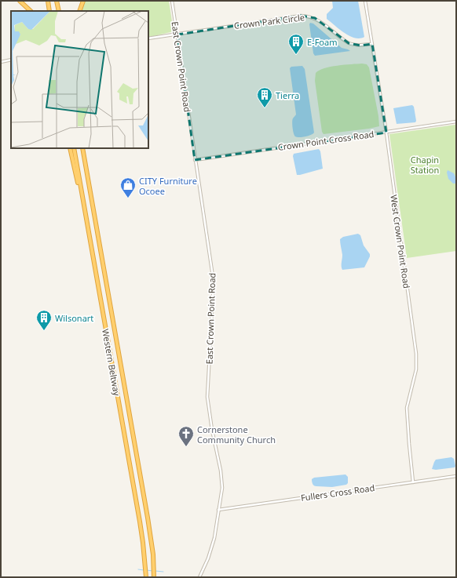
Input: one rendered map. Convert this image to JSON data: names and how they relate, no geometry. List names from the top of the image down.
{
  "streets": {
    "highway": ["Western Beltway"],
    "street": [
      "Crown Park Circle",
      "East Crown Point Road",
      "Crown Point Cross Road",
      "West Crown Point Road",
      "Fullers Cross Road"
    ]
  },
  "crossings": [
    ["Crown Park Circle", "East Crown Point Road"],
    ["Crown Park Circle", "West Crown Point Road"],
    ["East Crown Point Road", "Crown Point Cross Road"],
    ["East Crown Point Road", "Fullers Cross Road"],
    ["Crown Point Cross Road", "West Crown Point Road"],
    ["West Crown Point Road", "Fullers Cross Road"]
  ],
  "parks": ["Chapin Station"],
  "places": {
    "building": ["E-Foam", "Tierra", "Wilsonart"],
    "shop": ["CITY Furniture Ocoee"],
    "church": ["Cornerstone Community Church"]
  }
}
